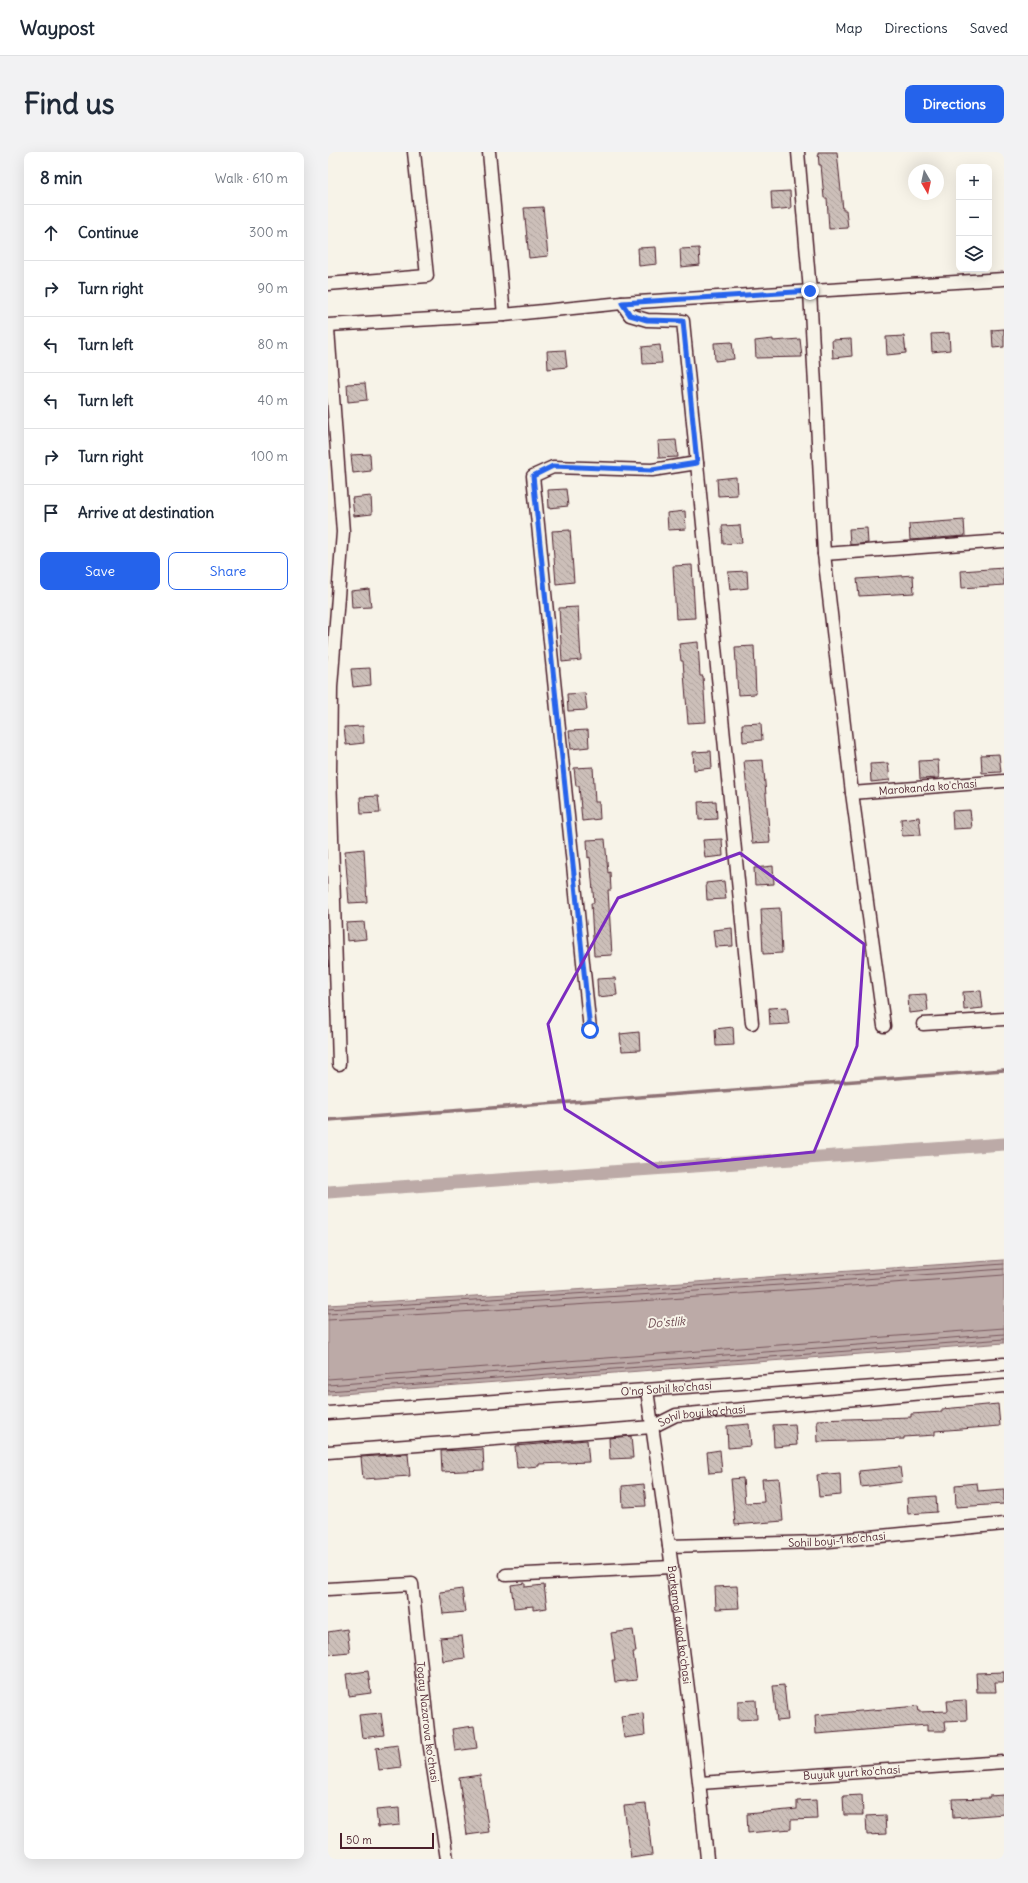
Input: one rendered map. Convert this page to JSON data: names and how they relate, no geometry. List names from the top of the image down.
{
  "streets": {
    "street": [
      "Marokanda ko'chasi",
      "O'ng Sohil ko'chasi",
      "Sohil boyi ko'chasi",
      "Sohil boyi-1 ko'chasi",
      "Barkamol avlod ko'chasi",
      "Togay Nazarova ko'chasi",
      "Buyuk yurt ko'chasi"
    ]
  },
  "crossings": [
    ["O'ng Sohil ko'chasi", "Barkamol avlod ko'chasi"],
    ["Sohil boyi ko'chasi", "Barkamol avlod ko'chasi"],
    ["Sohil boyi-1 ko'chasi", "Barkamol avlod ko'chasi"],
    ["Barkamol avlod ko'chasi", "Buyuk yurt ko'chasi"]
  ],
  "water": ["Do'stlik"],
  "scale_bar": "50 m",
  "north": "bottom",
  "page": {
    "header": "Waypost",
    "nav": ["Map", "Directions", "Saved"],
    "buttons": [
      "Directions",
      ["Save", "Share"]
    ],
    "title": "Find us",
    "heading": ["8 min", "Walk · 610 m"],
    "map_buttons": ["+", "−"],
    "list": [
      ["Continue", "300 m"],
      ["Turn right", "90 m"],
      ["Turn left", "80 m"],
      ["Turn left", "40 m"],
      ["Turn right", "100 m"],
      "Arrive at destination"
    ],
    "scale": "50 m"
  }
}
